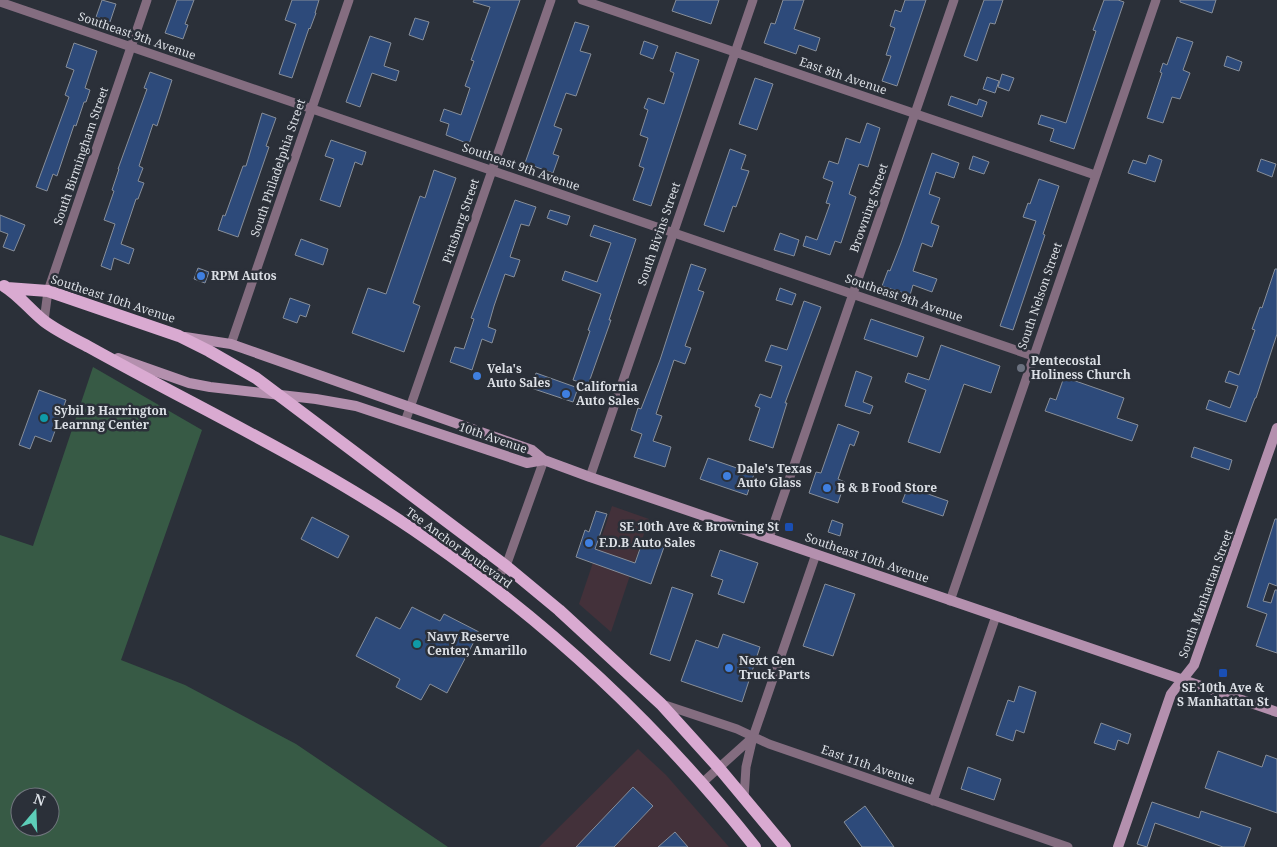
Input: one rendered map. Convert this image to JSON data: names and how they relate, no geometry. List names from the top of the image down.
{
  "streets": {
    "main road": [
      "Southeast 10th Avenue",
      "10th Avenue",
      "Tee Anchor Boulevard",
      "South Manhattan Street"
    ],
    "street": [
      "Southeast 9th Avenue",
      "East 8th Avenue",
      "South Birmingham Street",
      "South Philadelphia Street",
      "Browning Street",
      "Pittsburg Street",
      "South Bivins Street",
      "South Nelson Street",
      "East 11th Avenue"
    ]
  },
  "crossings": [
    ["Southeast 9th Avenue", "South Birmingham Street"],
    ["Southeast 9th Avenue", "South Philadelphia Street"],
    ["Southeast 9th Avenue", "Browning Street"],
    ["Southeast 9th Avenue", "Pittsburg Street"],
    ["Southeast 9th Avenue", "South Bivins Street"],
    ["Southeast 9th Avenue", "South Nelson Street"],
    ["East 8th Avenue", "Browning Street"],
    ["East 8th Avenue", "South Bivins Street"],
    ["East 8th Avenue", "South Nelson Street"],
    ["South Birmingham Street", "Southeast 10th Avenue"],
    ["South Philadelphia Street", "10th Avenue"],
    ["Browning Street", "Southeast 10th Avenue"],
    ["Pittsburg Street", "10th Avenue"],
    ["South Bivins Street", "Southeast 10th Avenue"],
    ["South Nelson Street", "Southeast 10th Avenue"],
    ["Southeast 10th Avenue", "10th Avenue"],
    ["Southeast 10th Avenue", "Tee Anchor Boulevard"],
    ["Southeast 10th Avenue", "South Manhattan Street"],
    ["10th Avenue", "Tee Anchor Boulevard"],
    ["Tee Anchor Boulevard", "East 11th Avenue"]
  ],
  "places": {
    "other": [
      "RPM Autos",
      "Pentecostal Holiness Church",
      "Vela's Auto Sales",
      "California Auto Sales",
      "Sybil B Harrington Learnng Center",
      "Dale's Texas Auto Glass",
      "B & B Food Store",
      "F.D.B Auto Sales",
      "Navy Reserve Center, Amarillo",
      "Next Gen Truck Parts"
    ],
    "transit": ["SE 10th Ave & Browning St", "SE 10th Ave & S Manhattan St"]
  },
  "north": "top"
}
